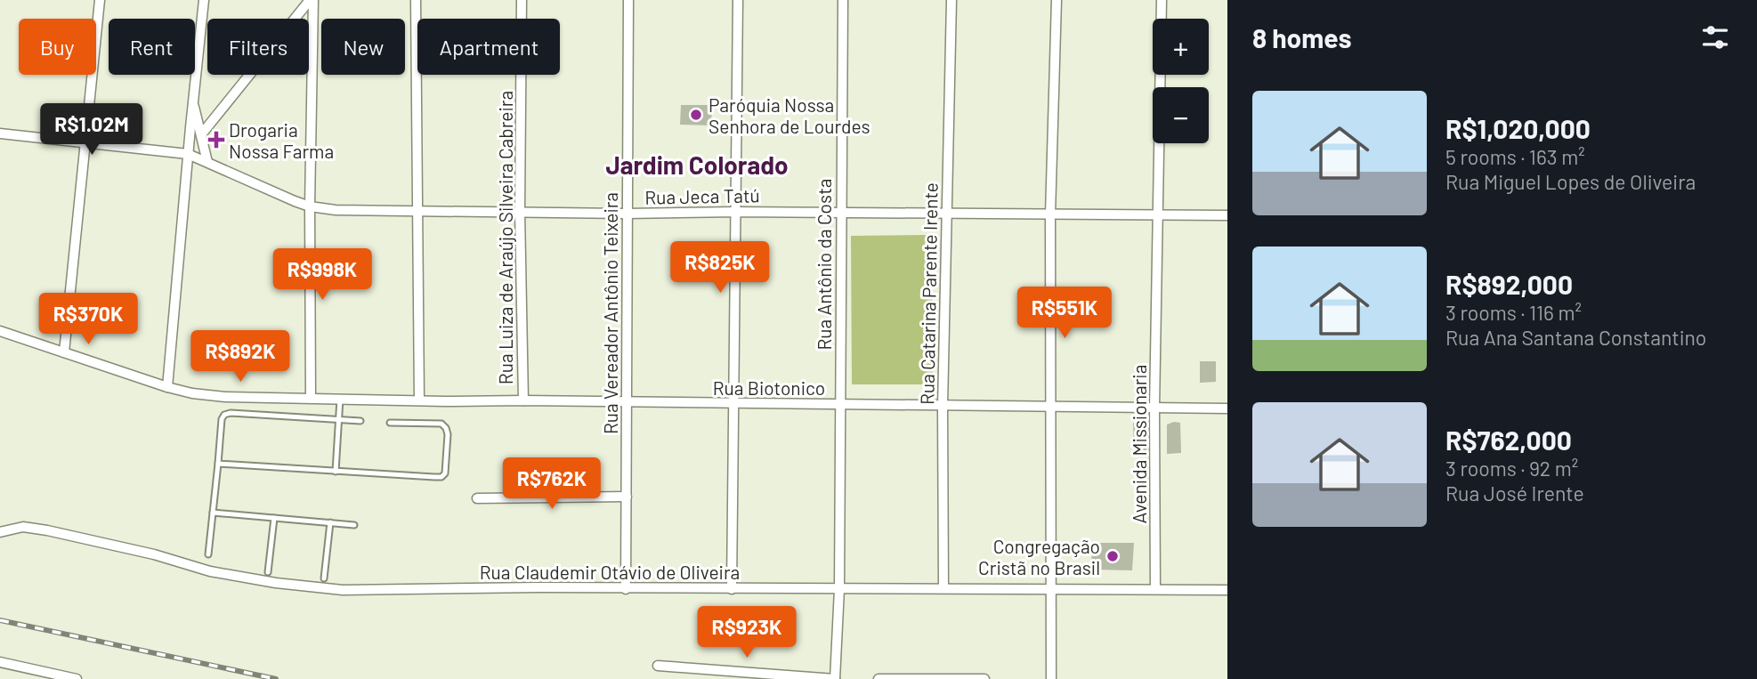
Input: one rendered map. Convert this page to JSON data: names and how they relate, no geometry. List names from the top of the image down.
{
  "streets": {
    "street": [
      "Rua Jeca Tatú",
      "Rua Luiza de Araújo Silveira Cabreira",
      "Rua Antônio da Costa",
      "Rua Catarina Parente Irente",
      "Rua Vereador Antônio Teixeira",
      "Rua Biotonico",
      "Avenida Missionaria",
      "Rua Claudemir Otávio de Oliveira"
    ]
  },
  "crossings": [
    ["Rua Jeca Tatú", "Rua Luiza de Araújo Silveira Cabreira"],
    ["Rua Jeca Tatú", "Rua Antônio da Costa"],
    ["Rua Jeca Tatú", "Rua Catarina Parente Irente"],
    ["Rua Jeca Tatú", "Rua Vereador Antônio Teixeira"],
    ["Rua Jeca Tatú", "Avenida Missionaria"],
    ["Rua Luiza de Araújo Silveira Cabreira", "Rua Biotonico"],
    ["Rua Antônio da Costa", "Rua Biotonico"],
    ["Rua Antônio da Costa", "Rua Claudemir Otávio de Oliveira"],
    ["Rua Catarina Parente Irente", "Rua Biotonico"],
    ["Rua Catarina Parente Irente", "Rua Claudemir Otávio de Oliveira"],
    ["Rua Vereador Antônio Teixeira", "Rua Biotonico"],
    ["Rua Vereador Antônio Teixeira", "Rua Claudemir Otávio de Oliveira"],
    ["Rua Biotonico", "Avenida Missionaria"],
    ["Avenida Missionaria", "Rua Claudemir Otávio de Oliveira"]
  ],
  "districts": ["Jardim Colorado"],
  "places": {
    "other": ["Paróquia Nossa Senhora de Lourdes", "Congregação Cristã no Brasil"],
    "health": ["Drogaria Nossa Farma"]
  },
  "page": {
    "heading": "8 homes",
    "map_buttons": ["+", "−"],
    "chip": [
      "Buy",
      "Rent",
      "Filters",
      "New",
      "Apartment"
    ],
    "list": [
      {
        "name": "R$1,020,000",
        "note": "5 rooms · 163 m² · Rua Miguel Lopes de Oliveira"
      },
      {
        "name": "R$892,000",
        "note": "3 rooms · 116 m² · Rua Ana Santana Constantino"
      },
      {
        "name": "R$762,000",
        "note": "3 rooms · 92 m² · Rua José Irente"
      }
    ],
    "price": [
      "R$1.02M",
      "R$825K",
      "R$998K",
      "R$551K",
      "R$370K",
      "R$892K",
      "R$762K",
      "R$923K"
    ]
  }
}
